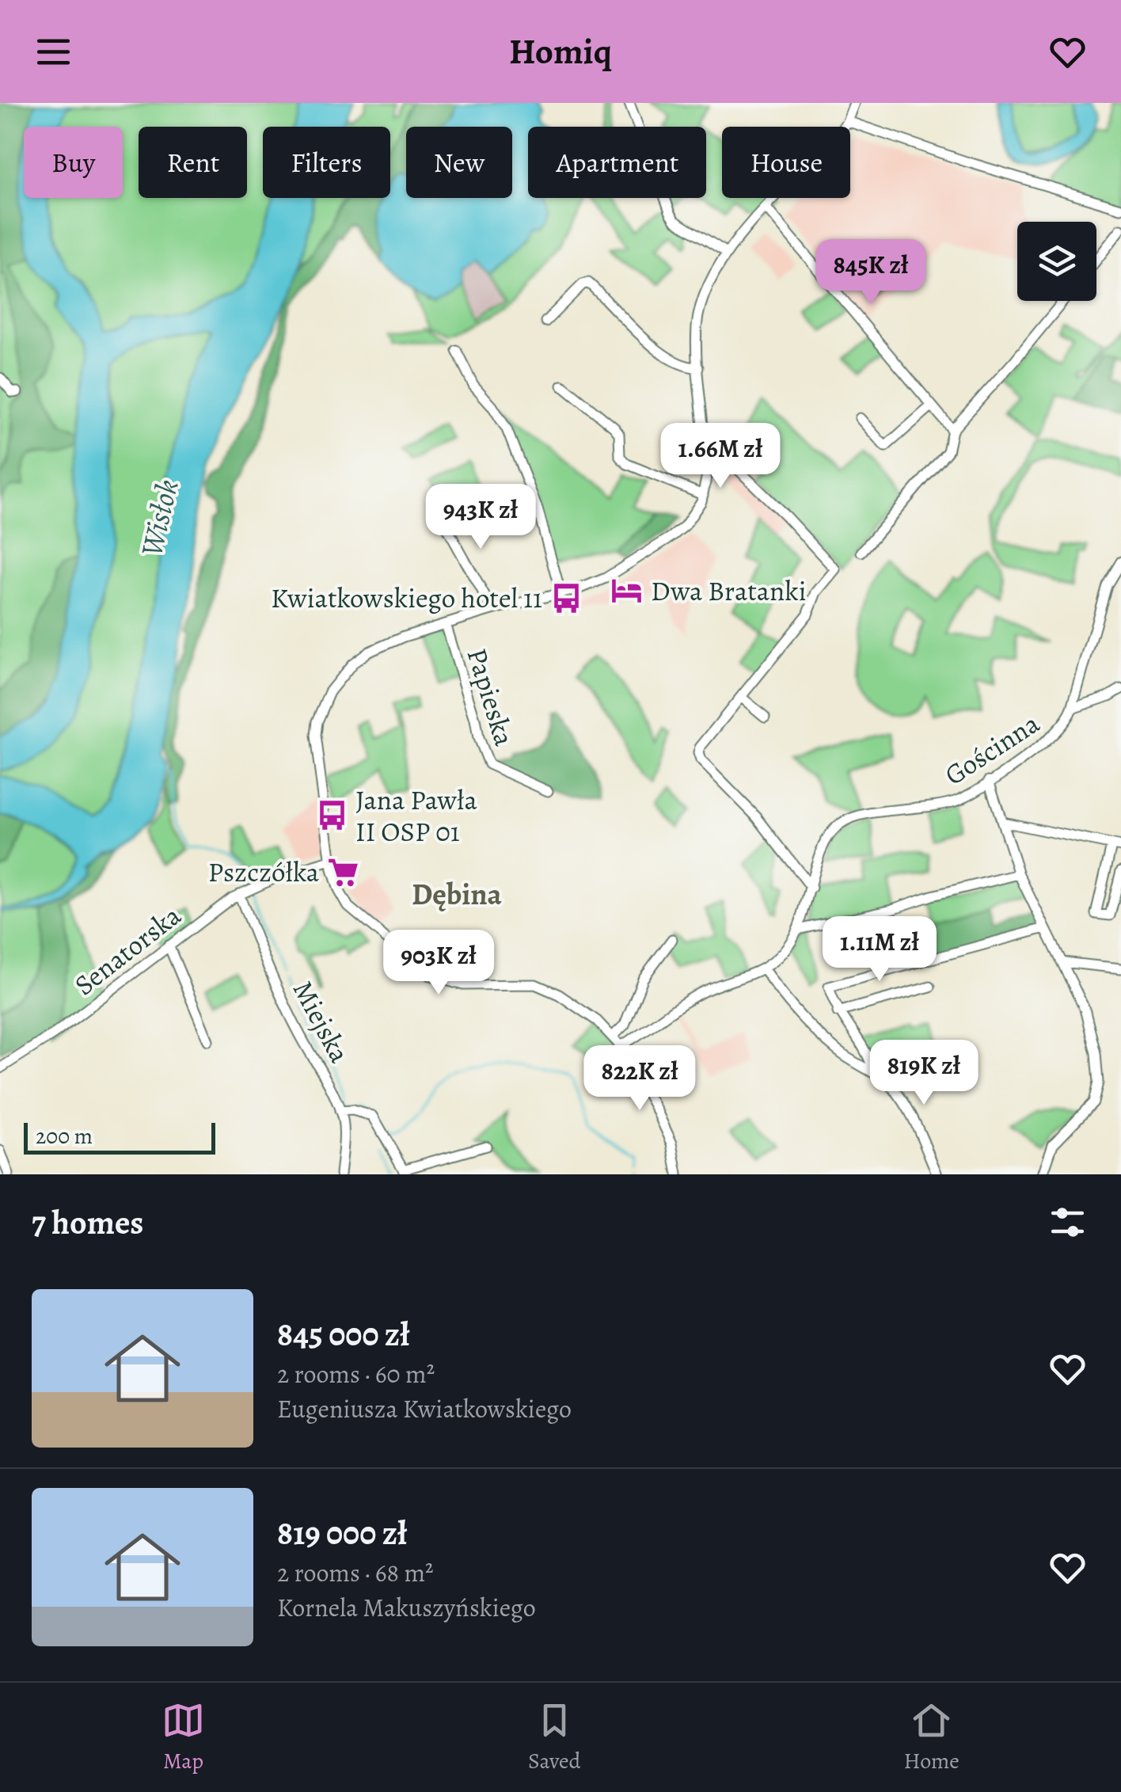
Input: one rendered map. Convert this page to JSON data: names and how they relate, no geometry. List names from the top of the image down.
{
  "streets": {
    "street": [
      "Papieska",
      "Gościnna",
      "Senatorska",
      "Miejska"
    ]
  },
  "crossings": [
    ["Senatorska", "Miejska"]
  ],
  "districts": ["Dębina"],
  "water": ["Wisłok"],
  "places": {
    "hotel": ["Dwa Bratanki"],
    "bus stop": ["Kwiatkowskiego hotel 11", "Jana Pawła II OSP 01"],
    "supermarket": ["Pszczółka"]
  },
  "scale_bar": "200 m",
  "page": {
    "header": "Homiq",
    "chip": [
      "Buy",
      "Rent",
      "Filters",
      "New",
      "Apartment",
      "House"
    ],
    "price": [
      "845K zł",
      "1.66M zł",
      "943K zł",
      "1.11M zł",
      "903K zł",
      "819K zł",
      "822K zł"
    ],
    "scale": "200 m",
    "heading": "7 homes",
    "list": [
      {
        "name": "845 000 zł",
        "note": "2 rooms · 60 m² · Eugeniusza Kwiatkowskiego"
      },
      {
        "name": "819 000 zł",
        "note": "2 rooms · 68 m² · Kornela Makuszyńskiego"
      }
    ],
    "tabs": ["Map", "Saved", "Home"]
  }
}
